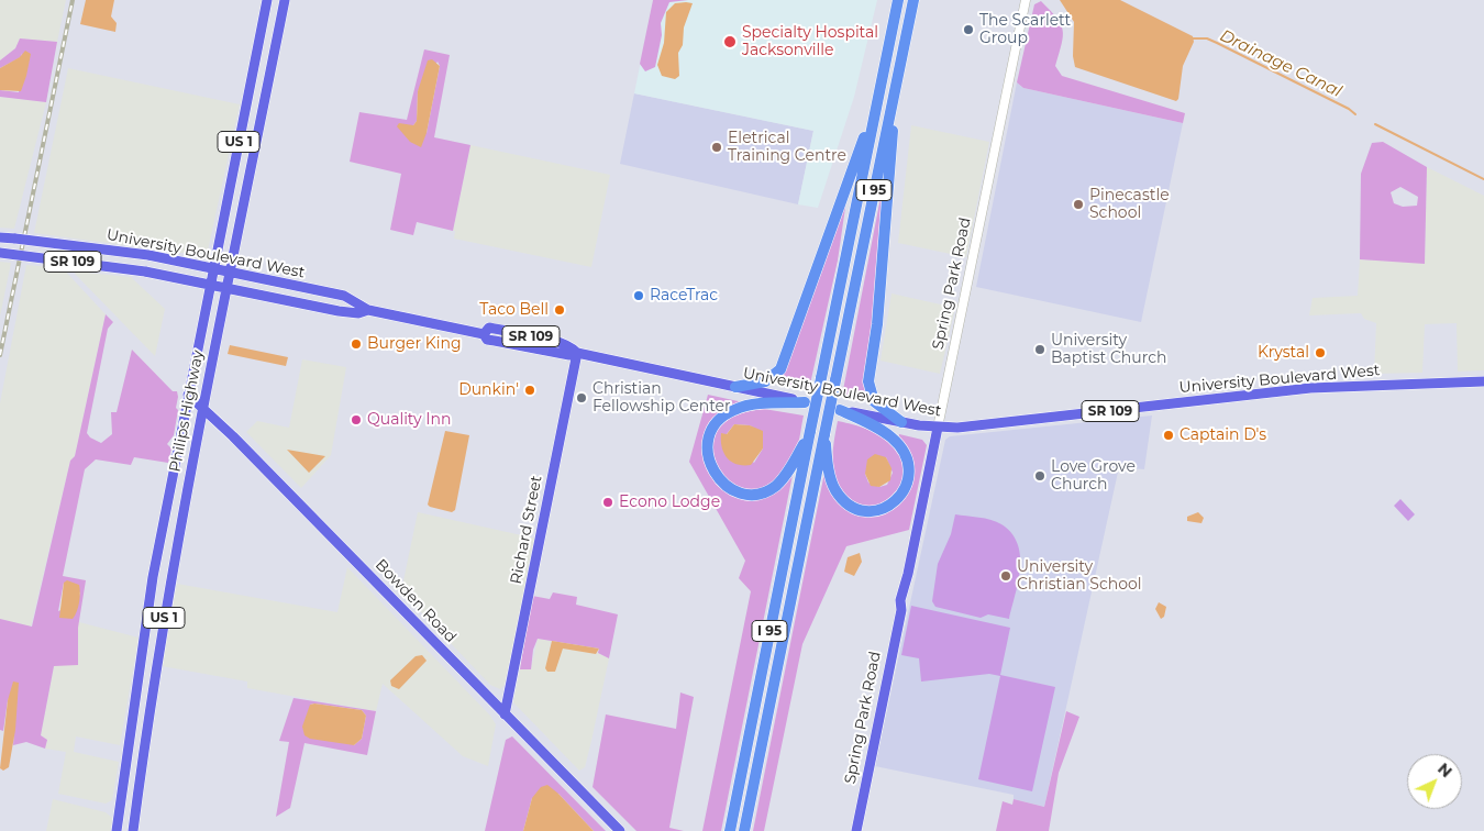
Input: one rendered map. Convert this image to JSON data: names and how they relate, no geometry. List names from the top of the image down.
{
  "streets": {
    "highway": ["I 95"],
    "main road": [
      "US 1",
      "University Boulevard West",
      "SR 109",
      "Spring Park Road",
      "Philips Highway",
      "Richard Street",
      "Bowden Road"
    ]
  },
  "crossings": [
    ["University Boulevard West", "Spring Park Road"],
    ["University Boulevard West", "Philips Highway"],
    ["University Boulevard West", "Richard Street"],
    ["Philips Highway", "Bowden Road"],
    ["Richard Street", "Bowden Road"]
  ],
  "water": ["Drainage Canal"],
  "places": [
    "The Scarlett Group",
    "Specialty Hospital Jacksonville",
    "Eletrical Training Centre",
    "Pinecastle School",
    "RaceTrac",
    "Taco Bell",
    "Burger King",
    "University Baptist Church",
    "Krystal",
    "Dunkin'",
    "Christian Fellowship Center",
    "Quality Inn",
    "Captain D's",
    "Love Grove Church",
    "Econo Lodge",
    "University Christian School"
  ],
  "north": "top right"
}
